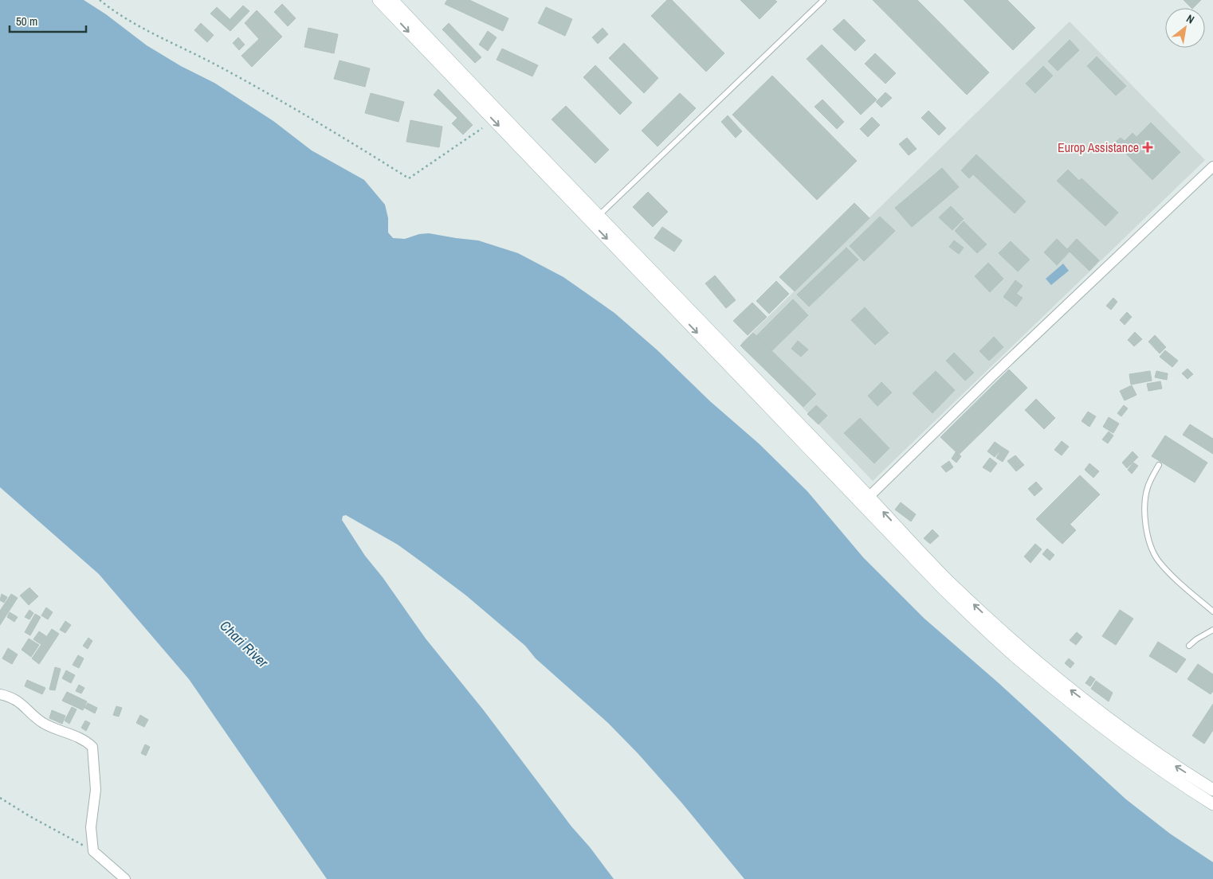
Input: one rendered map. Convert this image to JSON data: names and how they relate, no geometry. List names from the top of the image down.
{
  "water": ["Chari River"],
  "places": {
    "health": ["Europ Assistance"]
  },
  "scale_bar": "50 m",
  "north": "top right"
}
